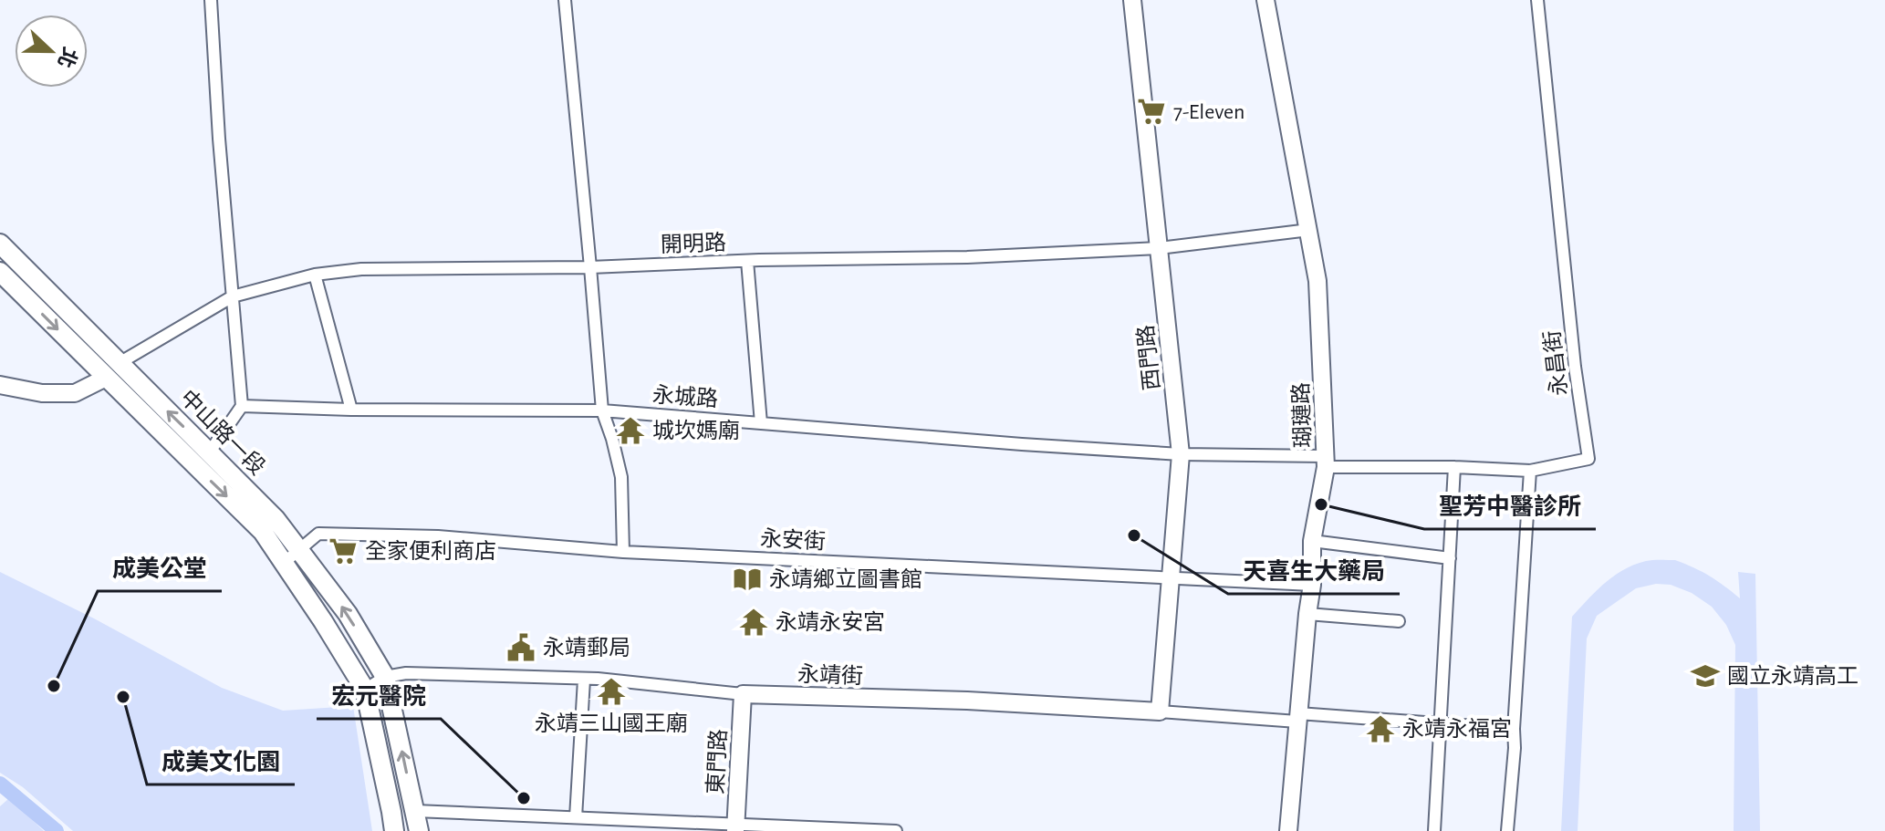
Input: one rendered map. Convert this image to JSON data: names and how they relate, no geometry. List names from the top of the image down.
{
  "streets": {
    "main road": ["中山路一段"],
    "street": [
      "開明路",
      "西門路",
      "永昌街",
      "永城路",
      "瑚璉路",
      "永安街",
      "永靖街",
      "東門路"
    ]
  },
  "crossings": [
    ["開明路", "西門路"],
    ["開明路", "瑚璉路"],
    ["開明路", "中山路一段"],
    ["西門路", "永昌街"],
    ["西門路", "永城路"],
    ["西門路", "永安街"],
    ["西門路", "永靖街"],
    ["永昌街", "永城路"],
    ["永昌街", "瑚璉路"],
    ["瑚璉路", "永安街"],
    ["瑚璉路", "永靖街"],
    ["中山路一段", "永安街"],
    ["中山路一段", "永靖街"],
    ["永靖街", "東門路"]
  ],
  "places": {
    "supermarket": ["7-Eleven", "全家便利商店"],
    "temple": [
      "城坎媽廟",
      "永靖永安宮",
      "永靖三山國王廟",
      "永靖永福宮"
    ],
    "other": [
      "聖芳中醫診所",
      "天喜生大藥局",
      "成美公堂",
      "成美文化園",
      "宏元醫院"
    ],
    "library": ["永靖鄉立圖書館"],
    "public building": ["永靖郵局"],
    "school or university": ["國立永靖高工"]
  },
  "north": "right"
}
